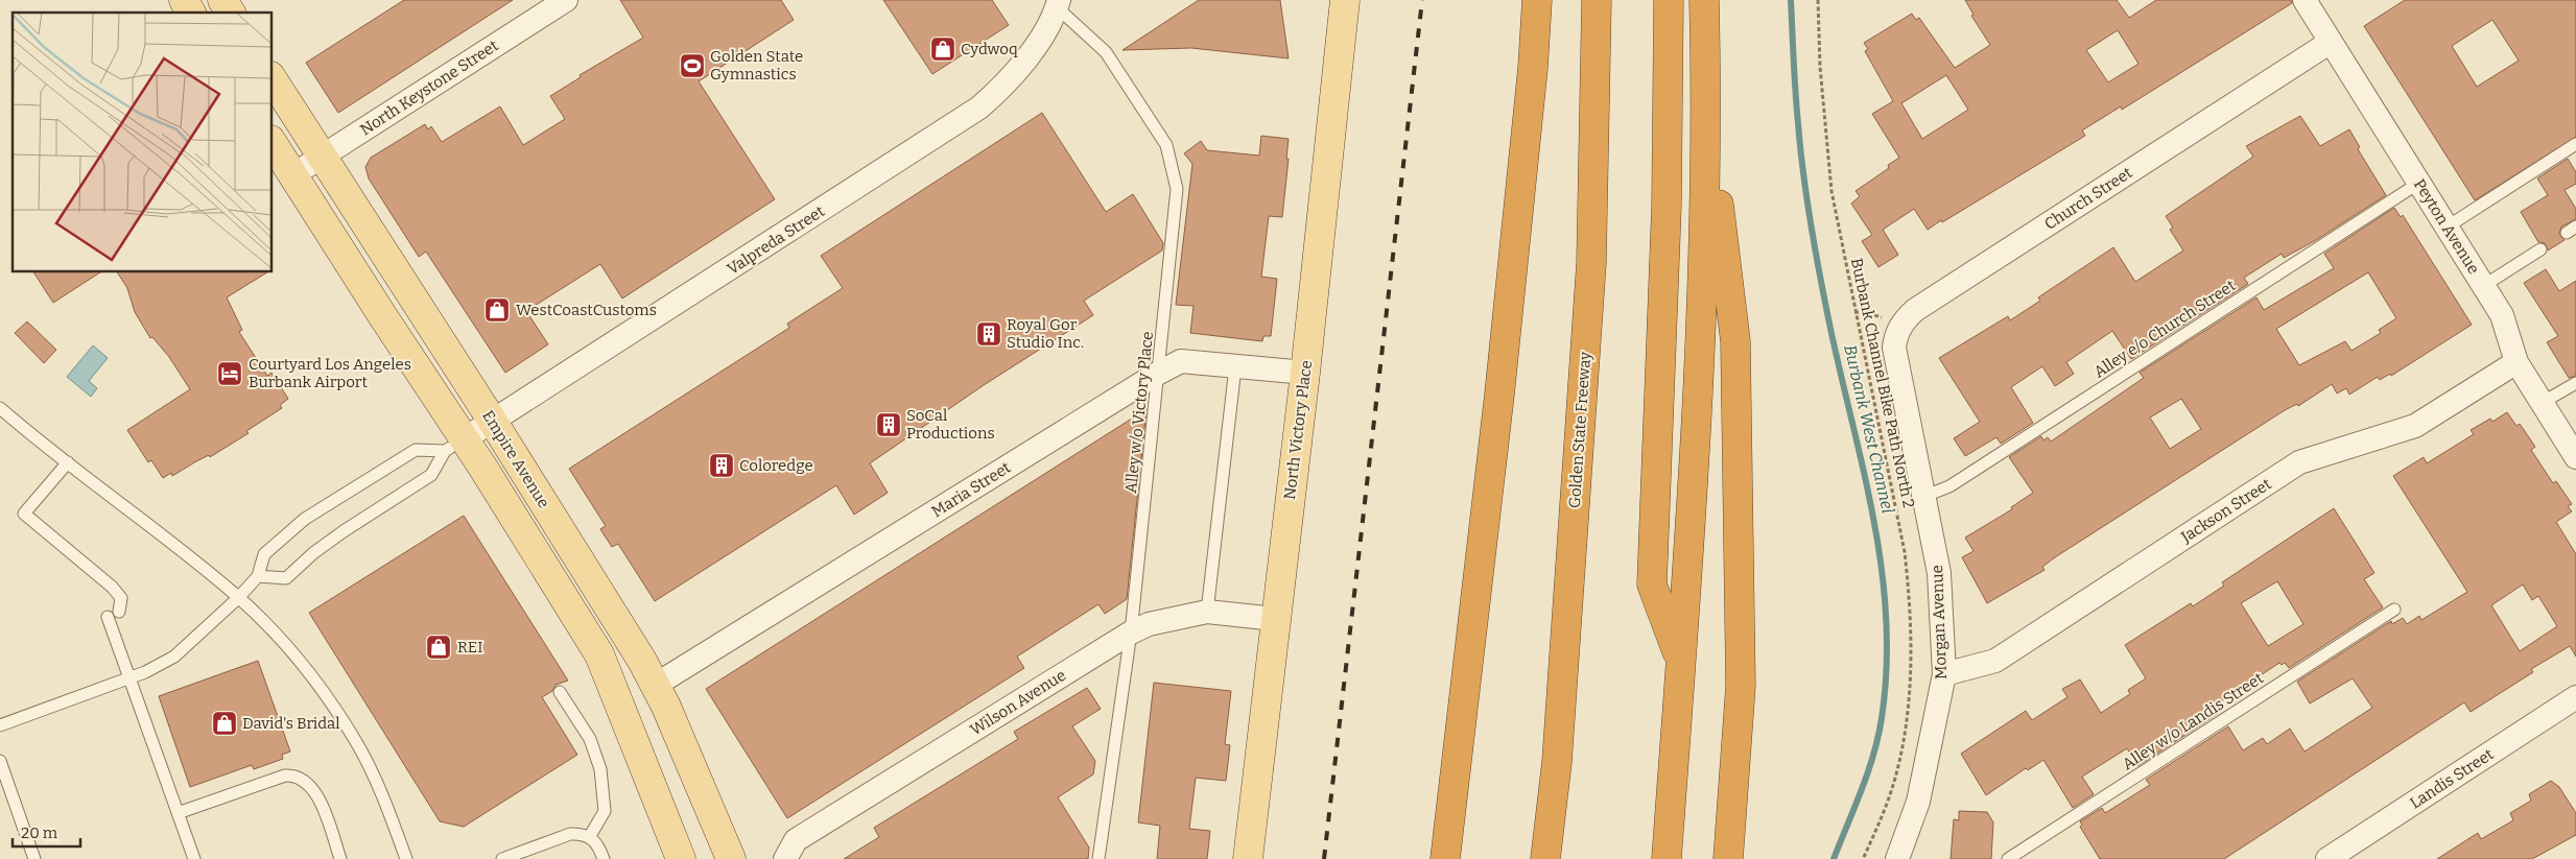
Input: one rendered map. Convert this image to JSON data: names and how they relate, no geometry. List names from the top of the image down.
{
  "streets": {
    "highway": ["Golden State Freeway"],
    "main road": ["North Victory Place", "Empire Avenue"],
    "street": [
      "North Keystone Street",
      "Church Street",
      "Peyton Avenue",
      "Valpreda Street",
      "Maria Street",
      "Jackson Street",
      "Morgan Avenue",
      "Wilson Avenue",
      "Landis Street"
    ],
    "lane": ["Alley e/o Church Street", "Alley w/o Victory Place", "Alley w/o Landis Street"],
    "path": ["Burbank Channel Bike Path North 2"]
  },
  "crossings": [
    ["North Keystone Street", "Empire Avenue"],
    ["Church Street", "Peyton Avenue"],
    ["Church Street", "Morgan Avenue"],
    ["Peyton Avenue", "Alley e/o Church Street"],
    ["Peyton Avenue", "Jackson Street"],
    ["Valpreda Street", "Alley w/o Victory Place"],
    ["Valpreda Street", "Empire Avenue"],
    ["Alley e/o Church Street", "Morgan Avenue"],
    ["Alley w/o Victory Place", "Maria Street"],
    ["Alley w/o Victory Place", "Wilson Avenue"],
    ["North Victory Place", "Maria Street"],
    ["North Victory Place", "Wilson Avenue"],
    ["Empire Avenue", "Maria Street"],
    ["Jackson Street", "Morgan Avenue"]
  ],
  "water": ["Burbank West Channel"],
  "places": {
    "shop": [
      "Cydwoq",
      "WestCoastCustoms",
      "REI",
      "David's Bridal"
    ],
    "sports": ["Golden State Gymnastics"],
    "building": ["Royal Gor Studio Inc.", "SoCal Productions", "Coloredge"],
    "hotel": ["Courtyard Los Angeles Burbank Airport"]
  },
  "scale_bar": "20 m"
}
